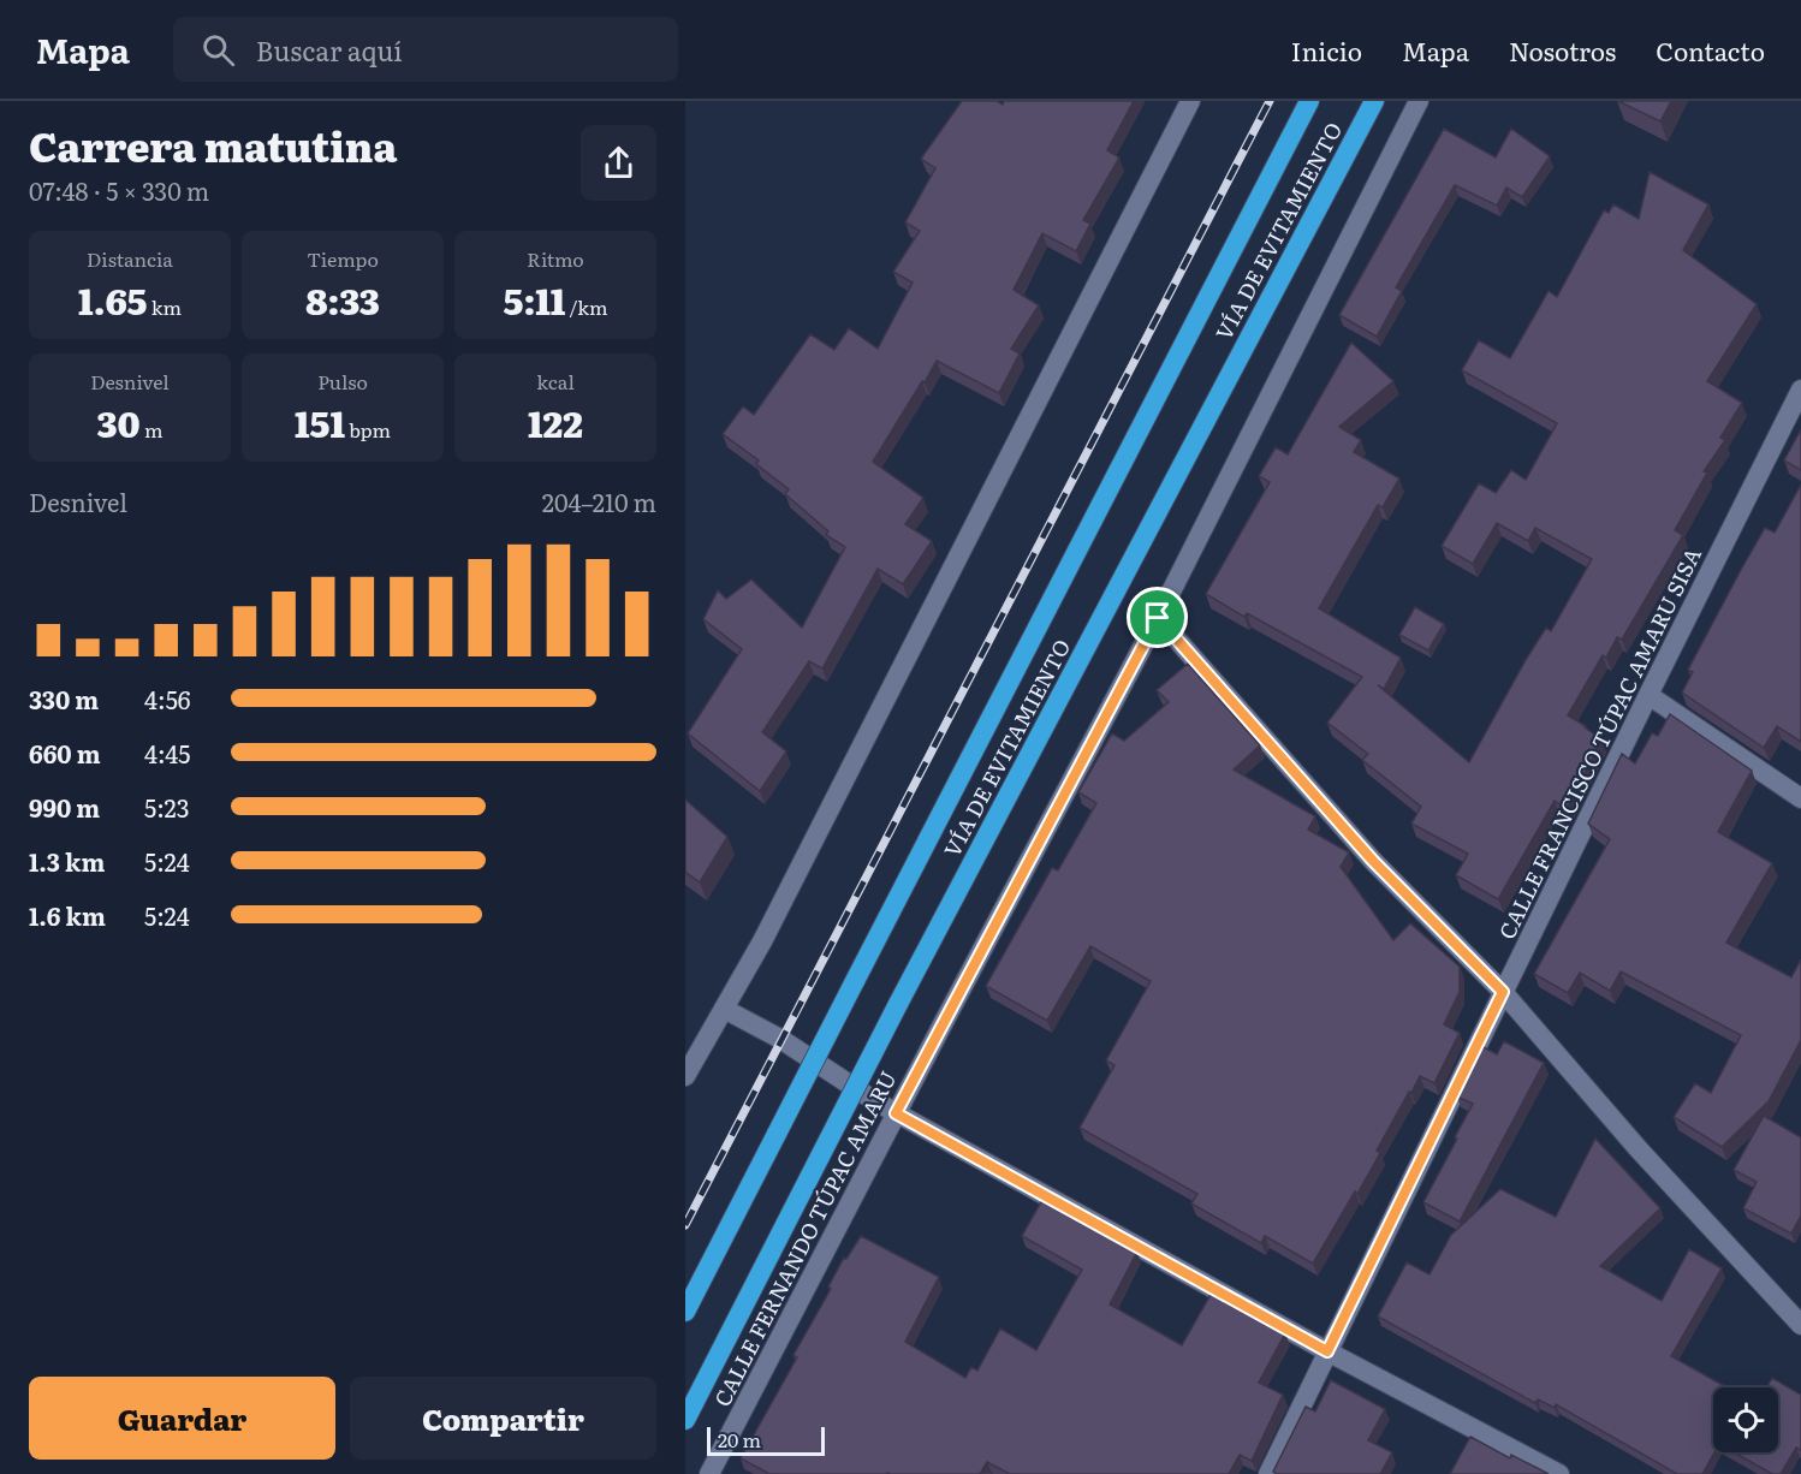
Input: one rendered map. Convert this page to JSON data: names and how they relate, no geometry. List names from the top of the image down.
{
  "streets": {
    "highway": ["VÍA DE EVITAMIENTO"],
    "street": ["CALLE FRANCISCO TÚPAC AMARU SISA", "CALLE FERNANDO TÚPAC AMARU"]
  },
  "scale_bar": "20 m",
  "page": {
    "header": "Mapa",
    "search": "Buscar aquí",
    "nav": [
      "Inicio",
      "Mapa",
      "Nosotros",
      "Contacto"
    ],
    "heading": ["Carrera matutina", "07:48 · 5 × 330 m"],
    "stats": [
      ["Distancia", "1.65 km"],
      ["Tiempo", "8:33"],
      ["Ritmo", "5:11 /km"],
      ["Desnivel", "30 m"],
      ["Pulso", "151 bpm"],
      ["kcal", "122"]
    ],
    "chart": ["Desnivel", "204–210 m"],
    "list": [
      {
        "name": "330 m",
        "note": "4:56"
      },
      {
        "name": "660 m",
        "note": "4:45"
      },
      {
        "name": "990 m",
        "note": "5:23"
      },
      {
        "name": "1.3 km",
        "note": "5:24"
      },
      {
        "name": "1.6 km",
        "note": "5:24"
      }
    ],
    "buttons": ["Guardar", "Compartir"],
    "scale": "20 m"
  }
}
